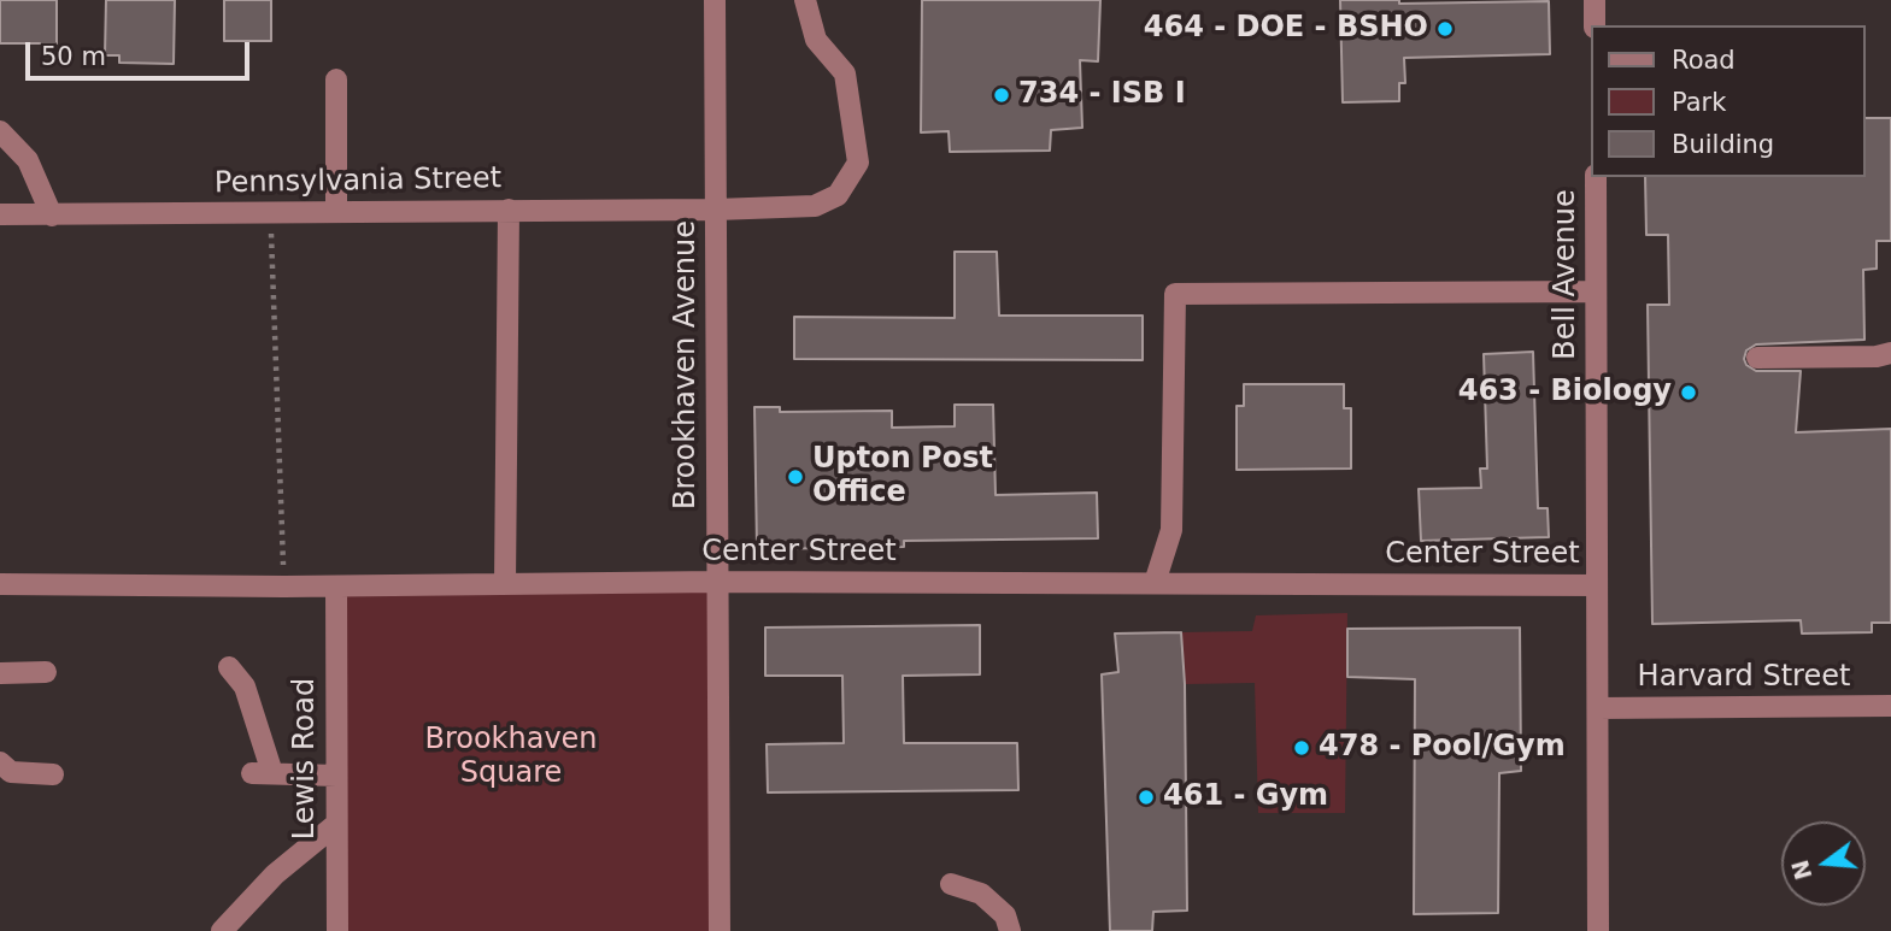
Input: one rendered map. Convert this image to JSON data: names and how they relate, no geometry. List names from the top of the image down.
{
  "streets": {
    "street": [
      "Pennsylvania Street",
      "Bell Avenue",
      "Brookhaven Avenue",
      "Center Street",
      "Harvard Street",
      "Lewis Road"
    ]
  },
  "crossings": [
    ["Pennsylvania Street", "Brookhaven Avenue"],
    ["Bell Avenue", "Center Street"],
    ["Bell Avenue", "Harvard Street"],
    ["Brookhaven Avenue", "Center Street"],
    ["Center Street", "Lewis Road"]
  ],
  "parks": ["Brookhaven Square"],
  "places": [
    "464 - DOE - BSHO",
    "734 - ISB I",
    "463 - Biology",
    "Upton Post Office",
    "478 - Pool/Gym",
    "461 - Gym"
  ],
  "legend": ["Road", "Park", "Building"],
  "scale_bar": "50 m",
  "north": "left"
}
